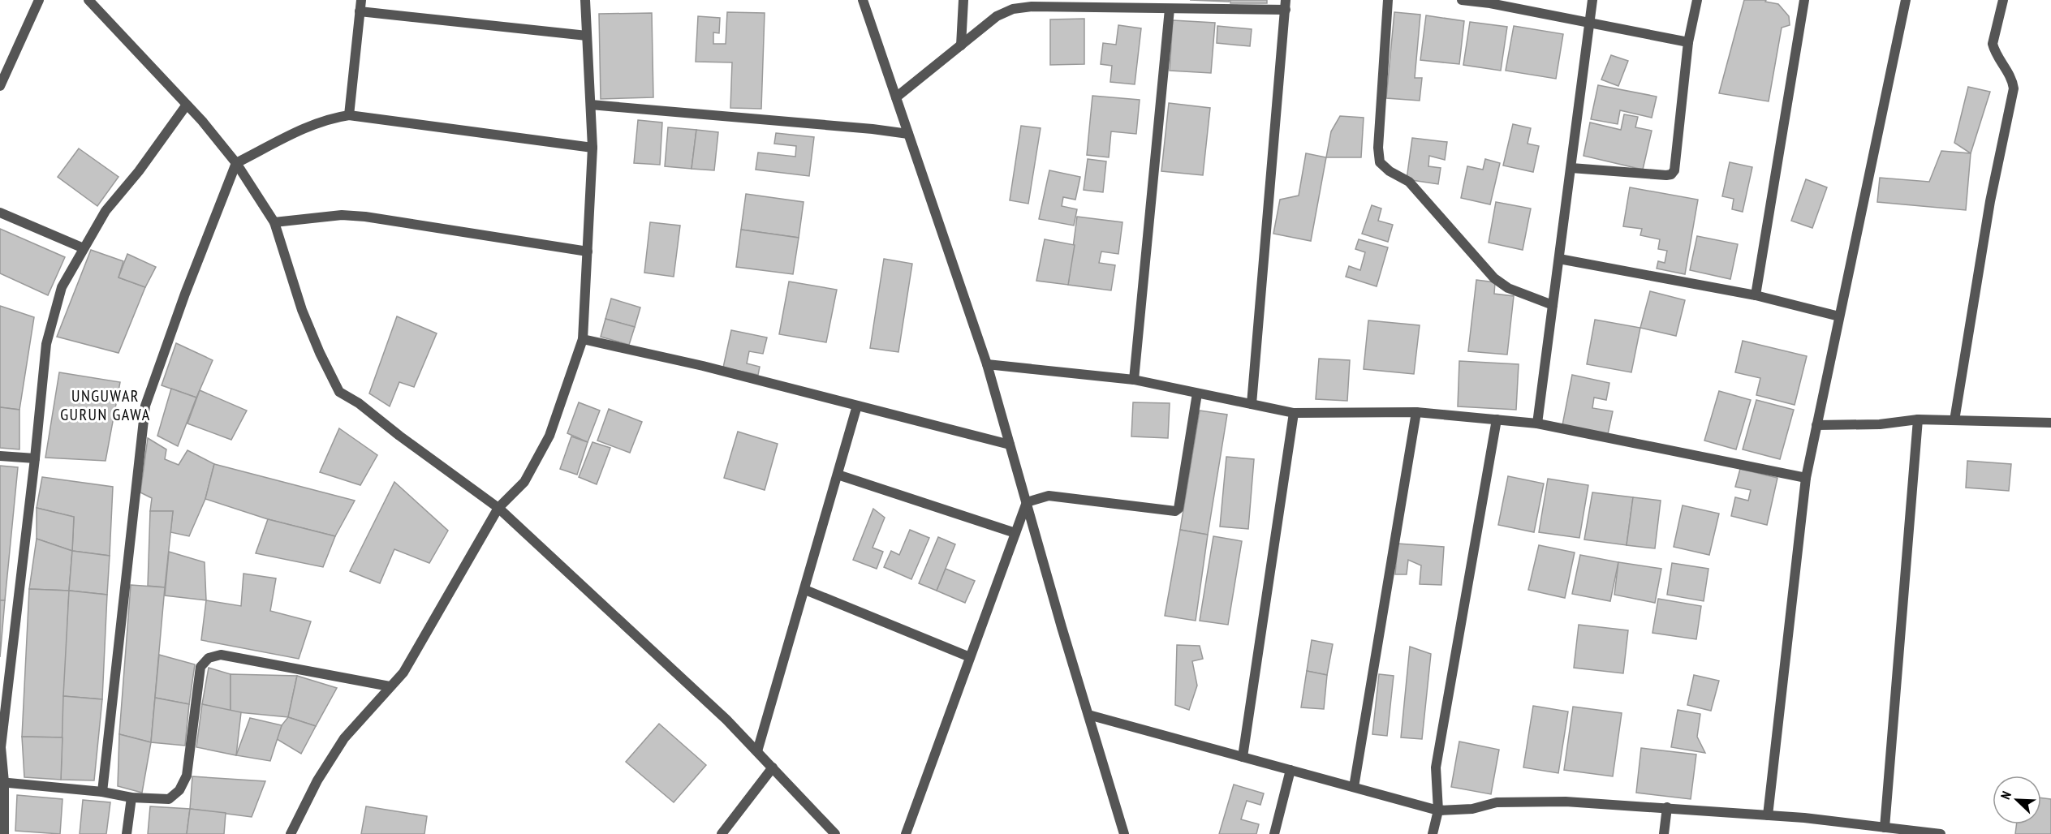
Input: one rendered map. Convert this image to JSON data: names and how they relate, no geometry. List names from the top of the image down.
{
  "districts": ["UNGUWAR GURUN GAWA"],
  "north": "top left"
}
